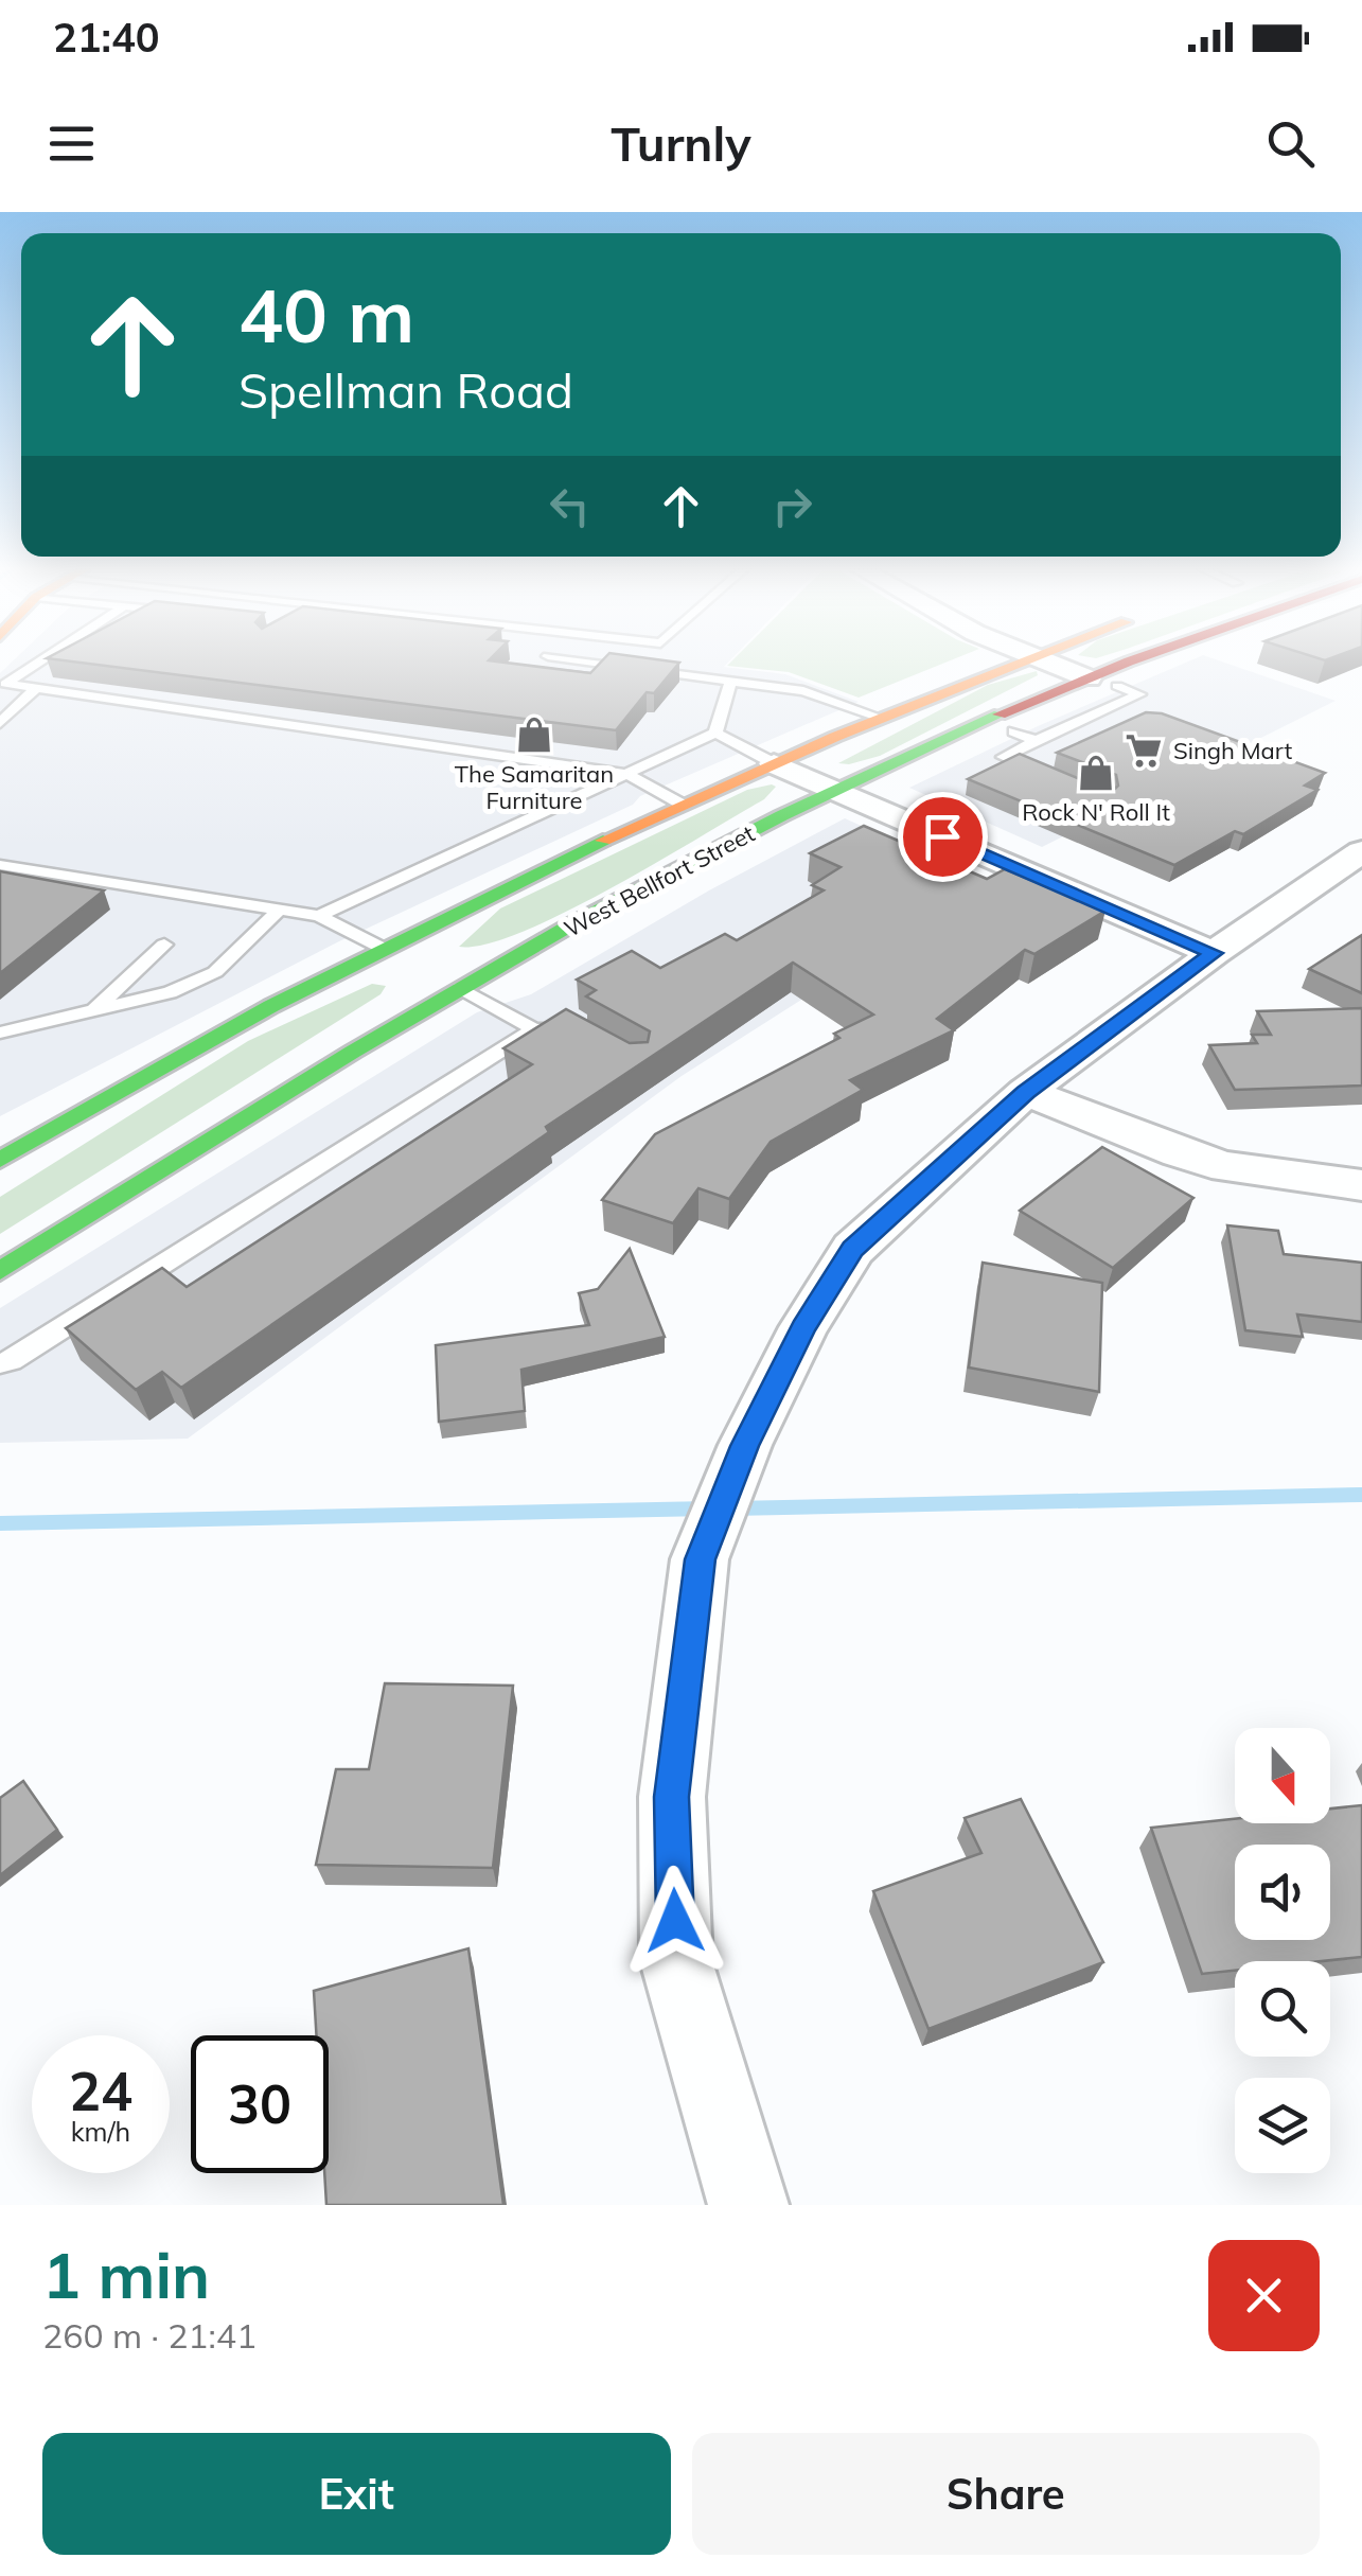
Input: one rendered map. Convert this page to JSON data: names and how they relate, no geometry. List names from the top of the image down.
{
  "streets": {
    "main road": ["West Bellfort Street"]
  },
  "places": {
    "shop": ["The Samaritan Furniture", "Rock N' Roll It"],
    "supermarket": ["Singh Mart"]
  },
  "north": "bottom",
  "page": {
    "status": "21:40",
    "header": "Turnly",
    "turn": ["40 m", "Spellman Road"],
    "speed": "24 km/h",
    "limit": "30",
    "heading": ["1 min", "260 m · 21:41"],
    "buttons": ["Exit", "Share"]
  }
}
